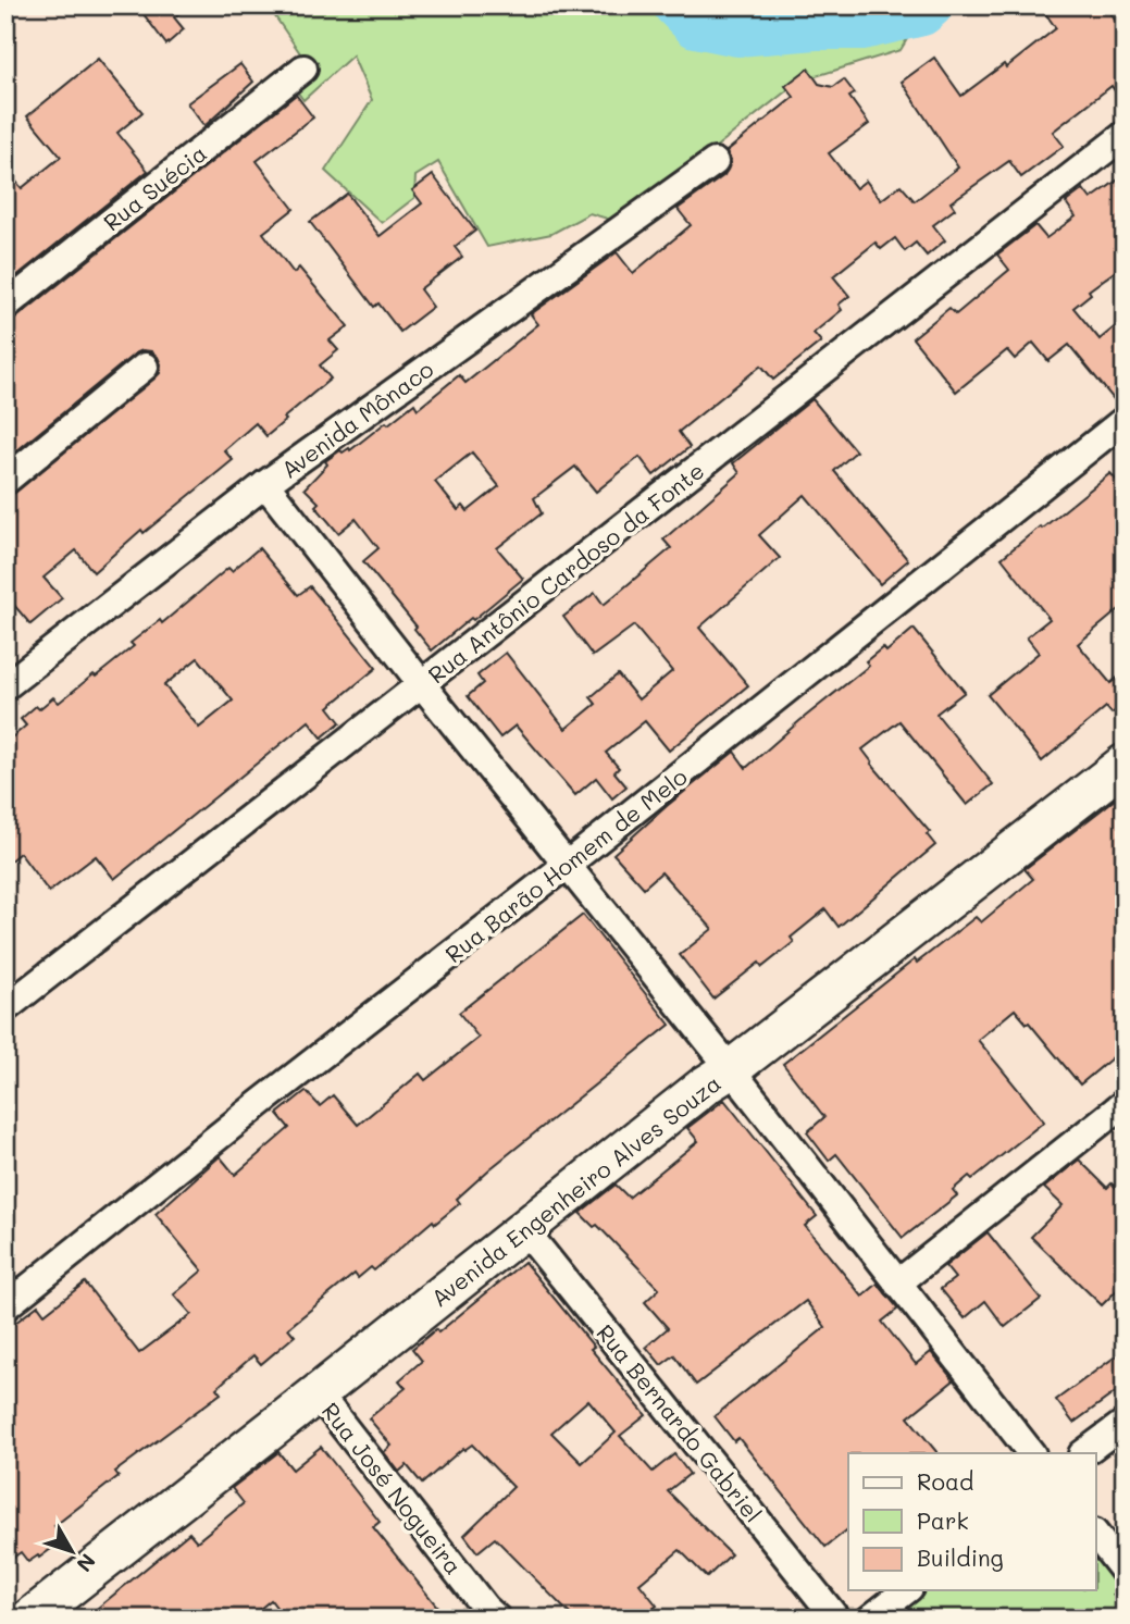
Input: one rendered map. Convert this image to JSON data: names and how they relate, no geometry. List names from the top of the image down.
{
  "streets": {
    "main road": ["Avenida Engenheiro Alves Souza"],
    "street": [
      "Rua Suécia",
      "Avenida Mônaco",
      "Rua Antônio Cardoso da Fonte",
      "Rua Barão Homem de Melo",
      "Rua Bernardo Gabriel",
      "Rua José Nogueira"
    ]
  },
  "crossings": [
    ["Avenida Engenheiro Alves Souza", "Rua Bernardo Gabriel"],
    ["Avenida Engenheiro Alves Souza", "Rua José Nogueira"]
  ],
  "legend": ["Road", "Park", "Building"],
  "north": "bottom right"
}
